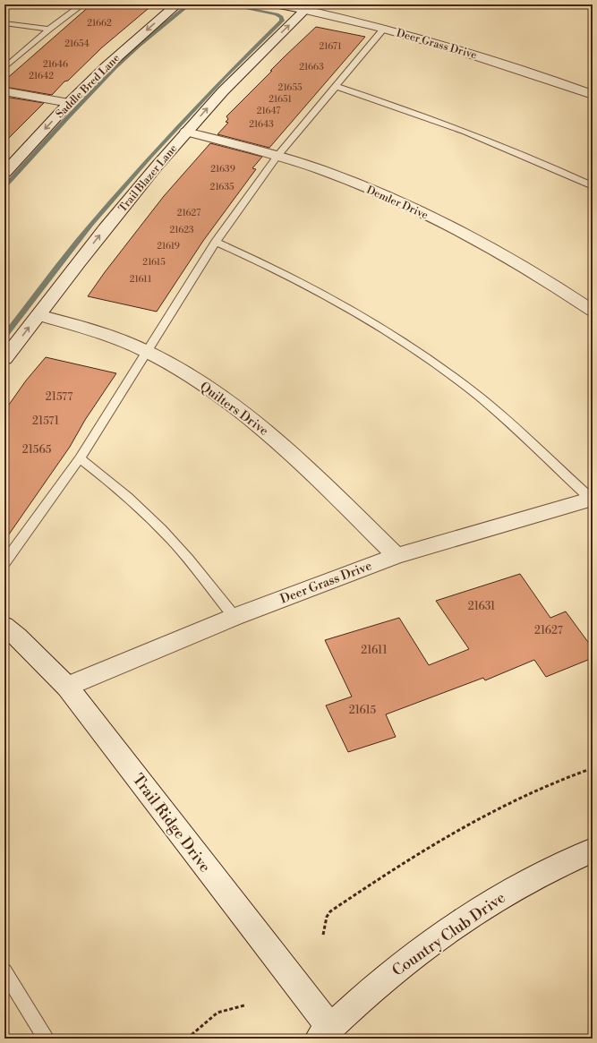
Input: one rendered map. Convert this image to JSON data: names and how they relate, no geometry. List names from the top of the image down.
{
  "streets": {
    "street": [
      "Deer Grass Drive",
      "Saddle Bred Lane",
      "Trail Blazer Lane",
      "Demler Drive",
      "Quilters Drive",
      "Trail Ridge Drive",
      "Country Club Drive"
    ]
  },
  "crossings": [
    ["Deer Grass Drive", "Trail Blazer Lane"],
    ["Deer Grass Drive", "Quilters Drive"],
    ["Deer Grass Drive", "Trail Ridge Drive"],
    ["Trail Blazer Lane", "Demler Drive"],
    ["Trail Blazer Lane", "Quilters Drive"],
    ["Trail Ridge Drive", "Country Club Drive"]
  ],
  "one_way": ["Saddle Bred Lane", "Trail Blazer Lane"],
  "house_numbers": [
    "21662",
    "21654",
    "21671",
    "21646",
    "21663",
    "21642",
    "21655",
    "21651",
    "21647",
    "21643",
    "21639",
    "21635",
    "21627",
    "21623",
    "21619",
    "21615",
    "21611",
    "21577",
    "21571",
    "21565",
    "21631",
    "21627",
    "21611",
    "21615"
  ]
}
